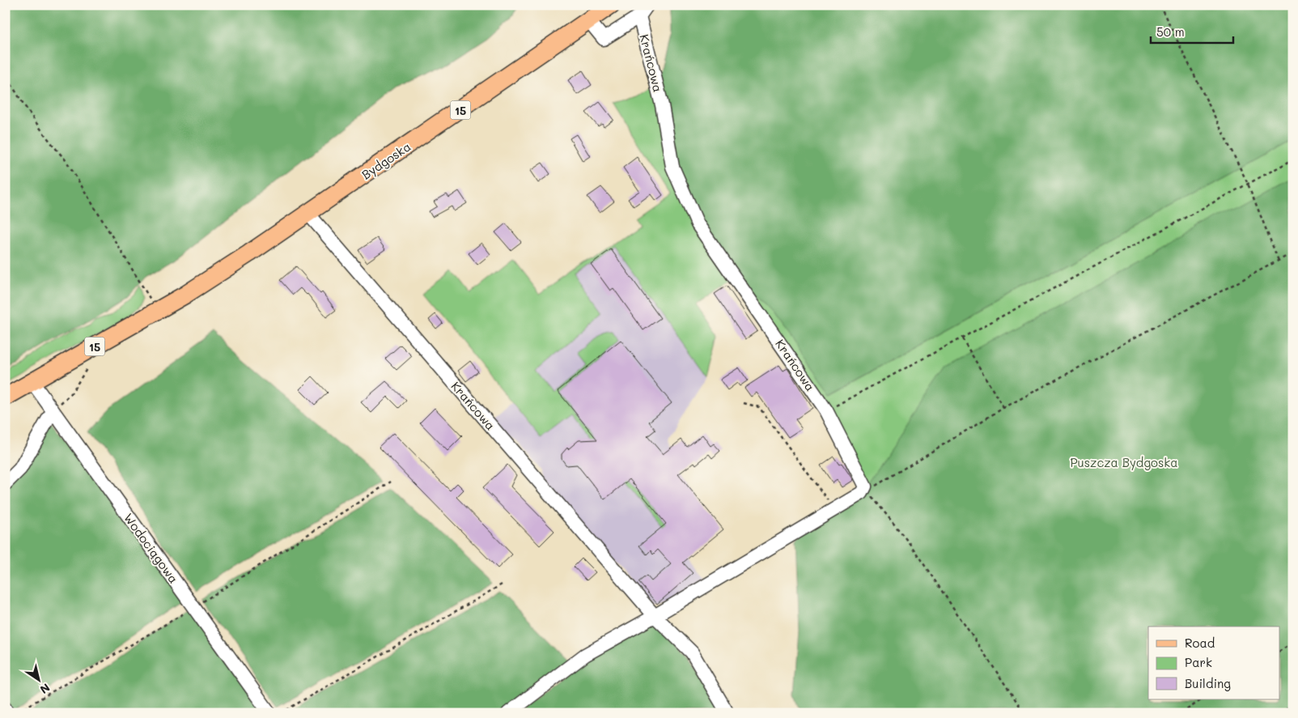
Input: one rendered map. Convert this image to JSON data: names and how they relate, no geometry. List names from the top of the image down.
{
  "streets": {
    "main road": ["15", "Bydgoska"],
    "street": ["Krańcowa", "Wodociągowa"]
  },
  "crossings": [
    ["Krańcowa", "Bydgoska"],
    ["15", "Bydgoska"],
    ["15", "Wodociągowa"]
  ],
  "parks": ["Puszcza Bydgoska"],
  "legend": ["Road", "Park", "Building"],
  "scale_bar": "50 m",
  "north": "bottom right"
}
